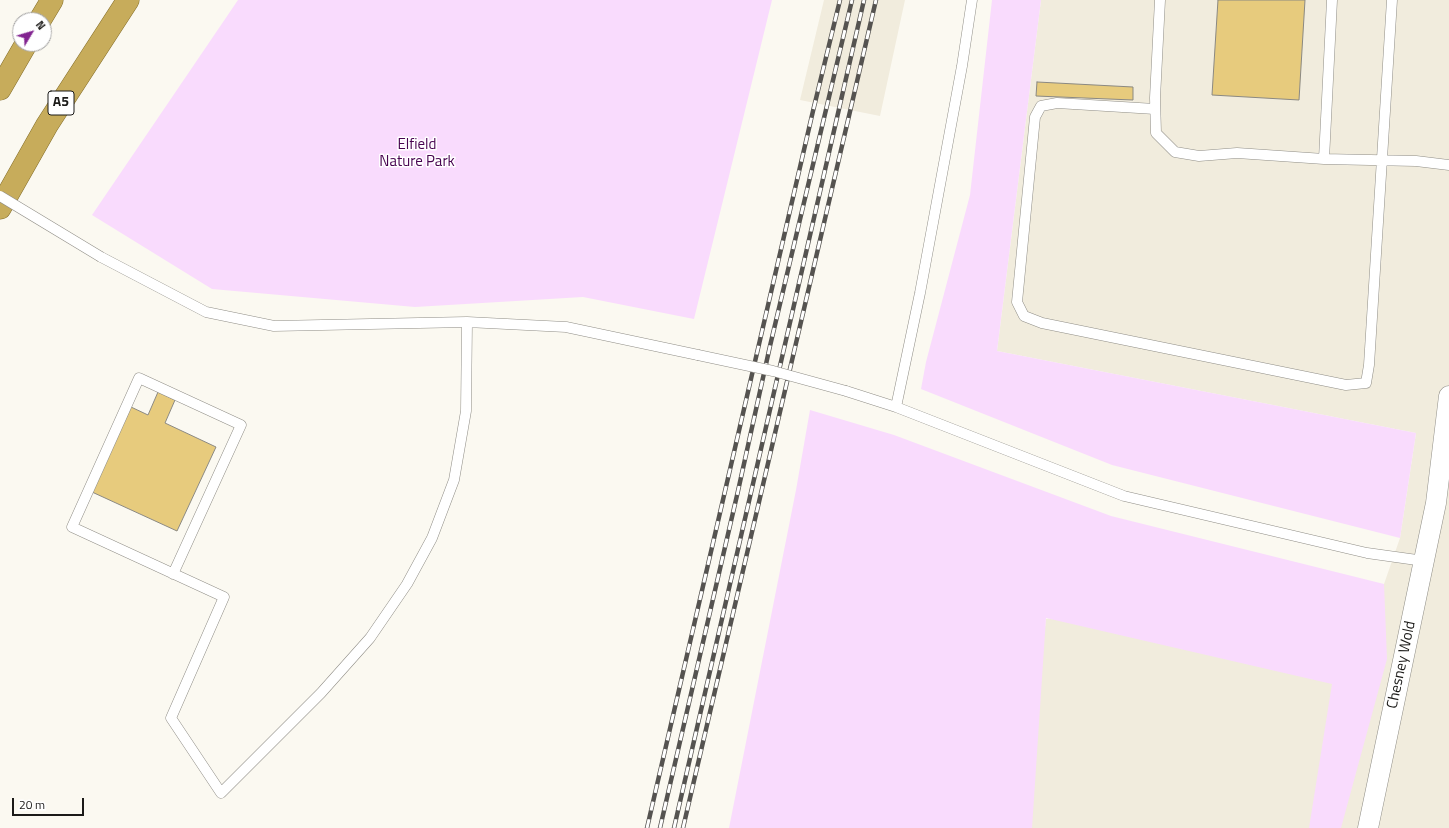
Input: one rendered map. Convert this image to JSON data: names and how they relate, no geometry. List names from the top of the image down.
{
  "streets": {
    "highway": ["A5"],
    "street": ["Chesney Wold"]
  },
  "parks": ["Elfield Nature Park"],
  "scale_bar": "20 m",
  "north": "top right"
}
